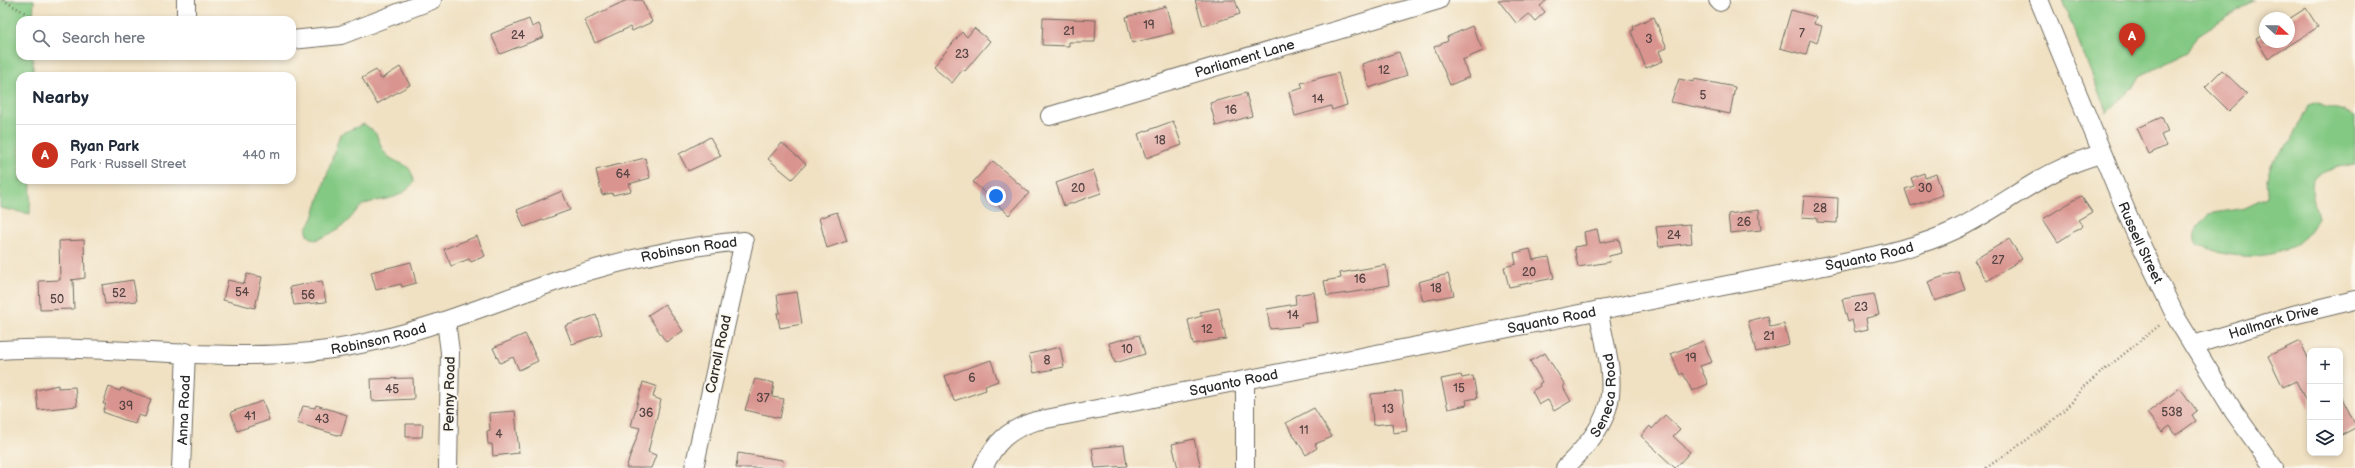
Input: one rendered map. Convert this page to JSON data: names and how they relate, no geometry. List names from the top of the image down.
{
  "streets": {
    "street": [
      "Parliament Lane",
      "Russell Street",
      "Robinson Road",
      "Squanto Road",
      "Hallmark Drive",
      "Carroll Road",
      "Penny Road",
      "Seneca Road",
      "Anna Road"
    ]
  },
  "crossings": [
    ["Russell Street", "Squanto Road"],
    ["Russell Street", "Hallmark Drive"],
    ["Robinson Road", "Carroll Road"],
    ["Robinson Road", "Penny Road"],
    ["Robinson Road", "Anna Road"],
    ["Squanto Road", "Seneca Road"]
  ],
  "house_numbers": [
    "19",
    "21",
    "7",
    "24",
    "3",
    "23",
    "12",
    "5",
    "14",
    "16",
    "18",
    "64",
    "20",
    "30",
    "28",
    "26",
    "24",
    "27",
    "20",
    "16",
    "18",
    "54",
    "52",
    "56",
    "50",
    "23",
    "14",
    "12",
    "21",
    "10",
    "19",
    "8",
    "6",
    "15",
    "45",
    "37",
    "39",
    "13",
    "538",
    "36",
    "41",
    "43",
    "11",
    "4"
  ],
  "north": "right",
  "page": {
    "search": "Search here",
    "pins": "A",
    "heading": "Nearby",
    "list": [
      {
        "mark": "A",
        "name": "Ryan Park",
        "note": "Park · Russell Street",
        "value": "440 m"
      }
    ],
    "map_buttons": ["+", "−"]
  }
}
